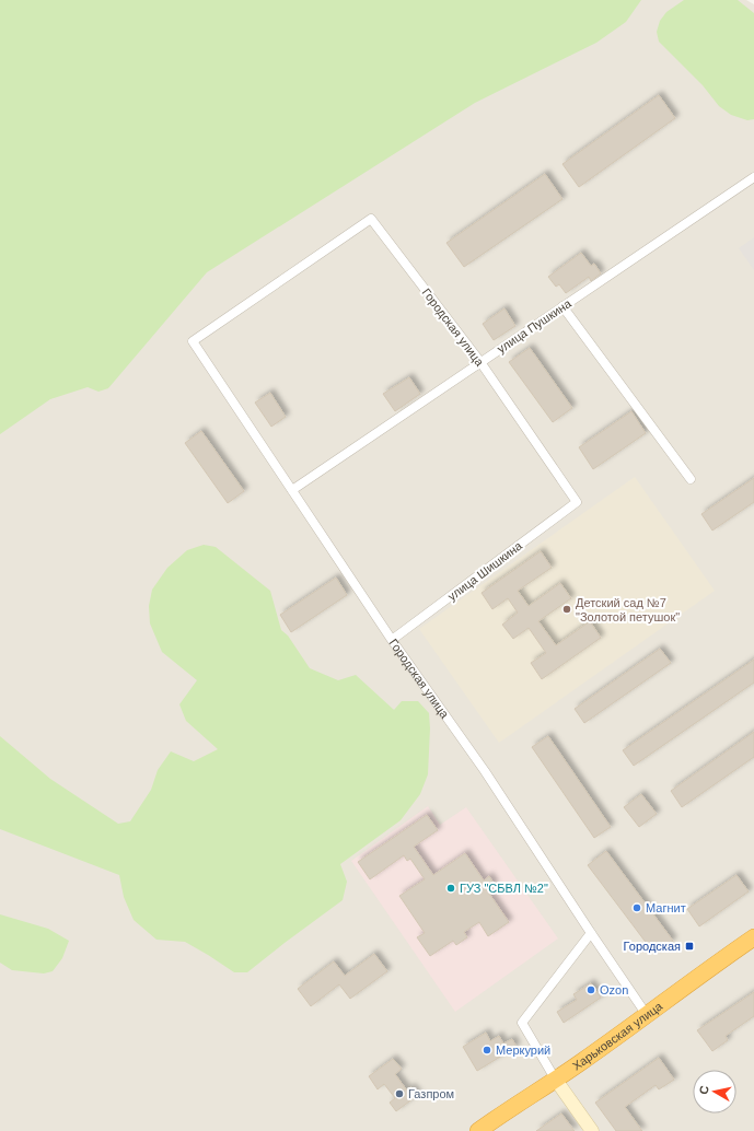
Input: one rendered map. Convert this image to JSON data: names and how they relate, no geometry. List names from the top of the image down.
{
  "streets": {
    "highway": ["Харьковская улица"],
    "street": ["улица Пушкина", "Городская улица", "улица Шишкина"]
  },
  "crossings": [
    ["улица Пушкина", "Городская улица"],
    ["Городская улица", "улица Шишкина"],
    ["Городская улица", "Харьковская улица"]
  ],
  "places": {
    "other": [
      "Детский сад №7 \"Золотой петушок\"",
      "ГУЗ \"СБВЛ №2\"",
      "Магнит",
      "Ozon",
      "Меркурий",
      "Газпром"
    ],
    "transit": ["Городская"]
  },
  "north": "left"
}
